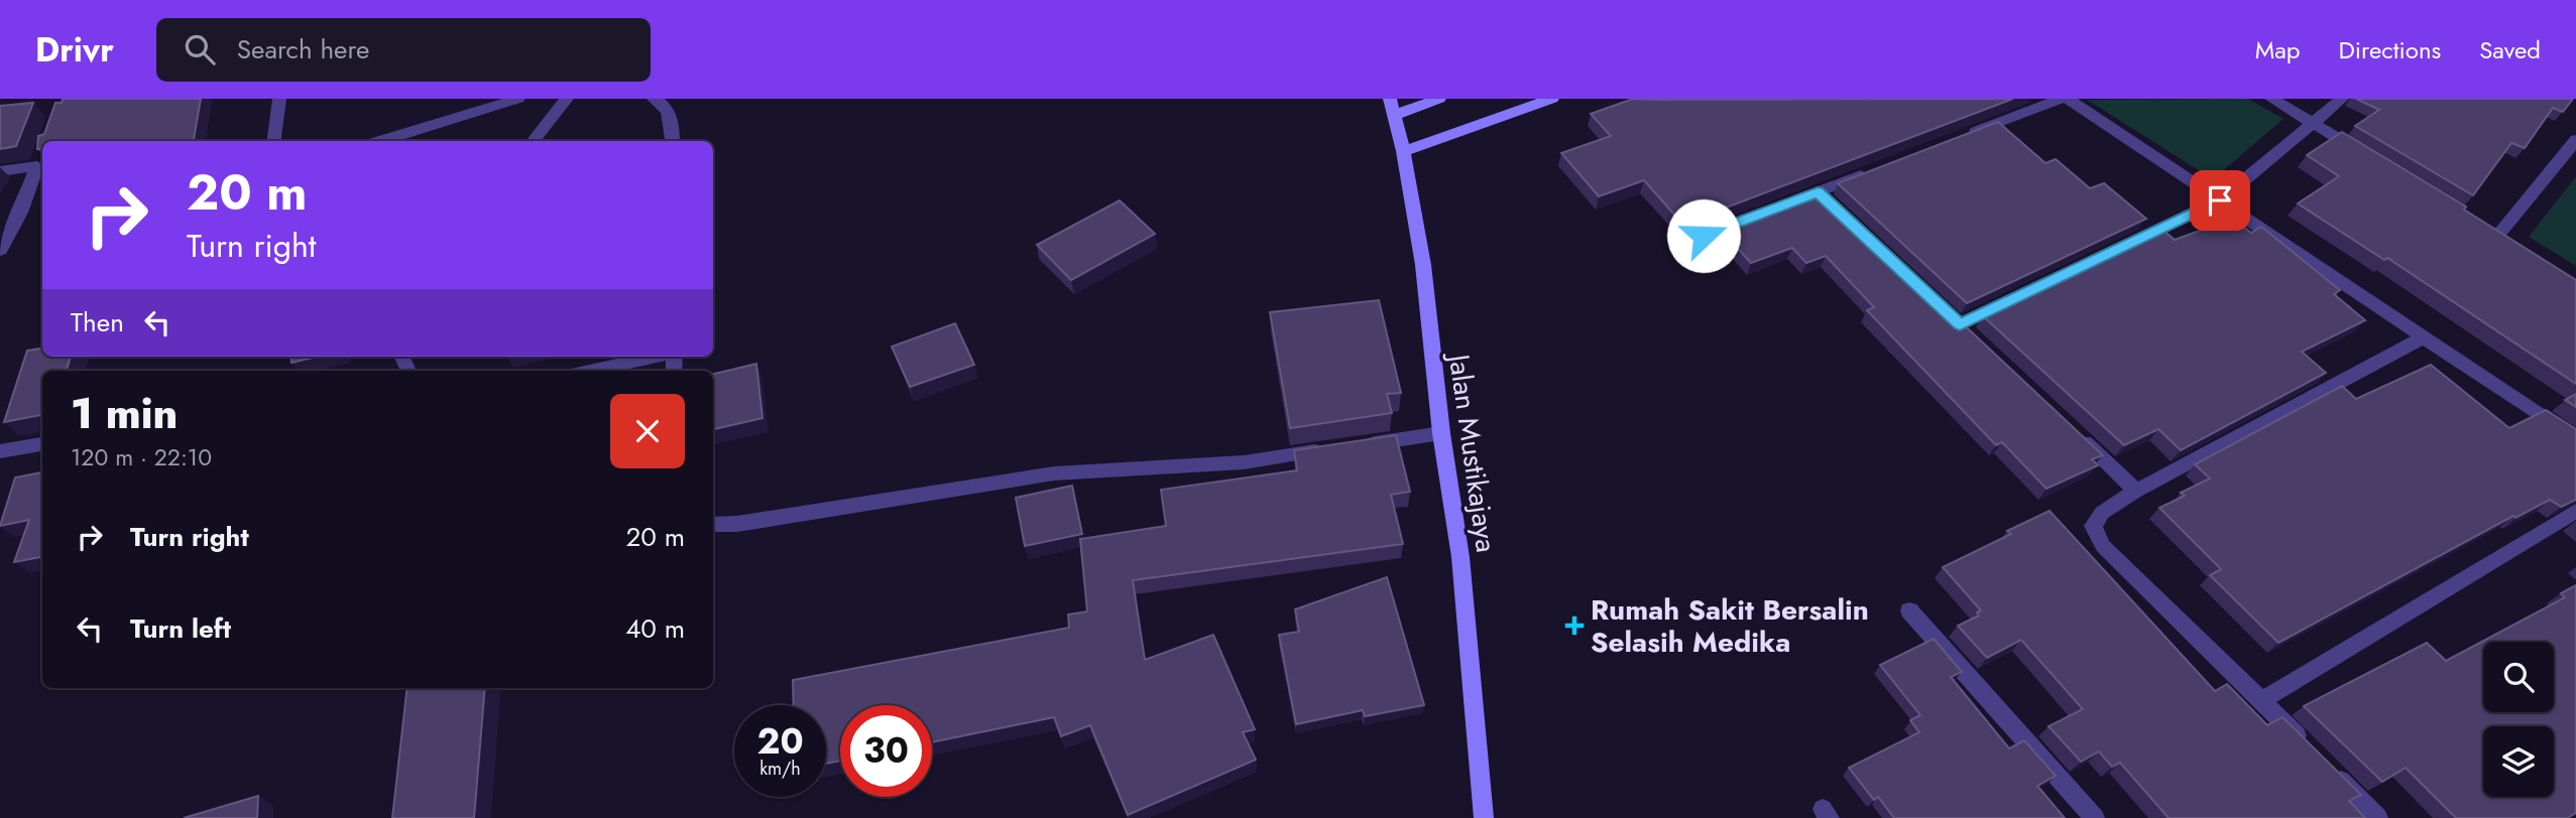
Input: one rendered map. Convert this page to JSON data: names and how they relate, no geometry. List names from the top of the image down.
{
  "streets": {
    "main road": ["Jalan Mustikajaya"]
  },
  "places": {
    "health": ["Rumah Sakit Bersalin Selasih Medika"]
  },
  "page": {
    "header": "Drivr",
    "search": "Search here",
    "nav": ["Map", "Directions", "Saved"],
    "turn": ["20 m", "Turn right"],
    "then": "Then",
    "heading": ["1 min", "120 m · 22:10"],
    "list": [
      {
        "name": "Turn right",
        "value": "20 m"
      },
      {
        "name": "Turn left",
        "value": "40 m"
      }
    ],
    "speed": "20 km/h",
    "limit": "30"
  }
}
